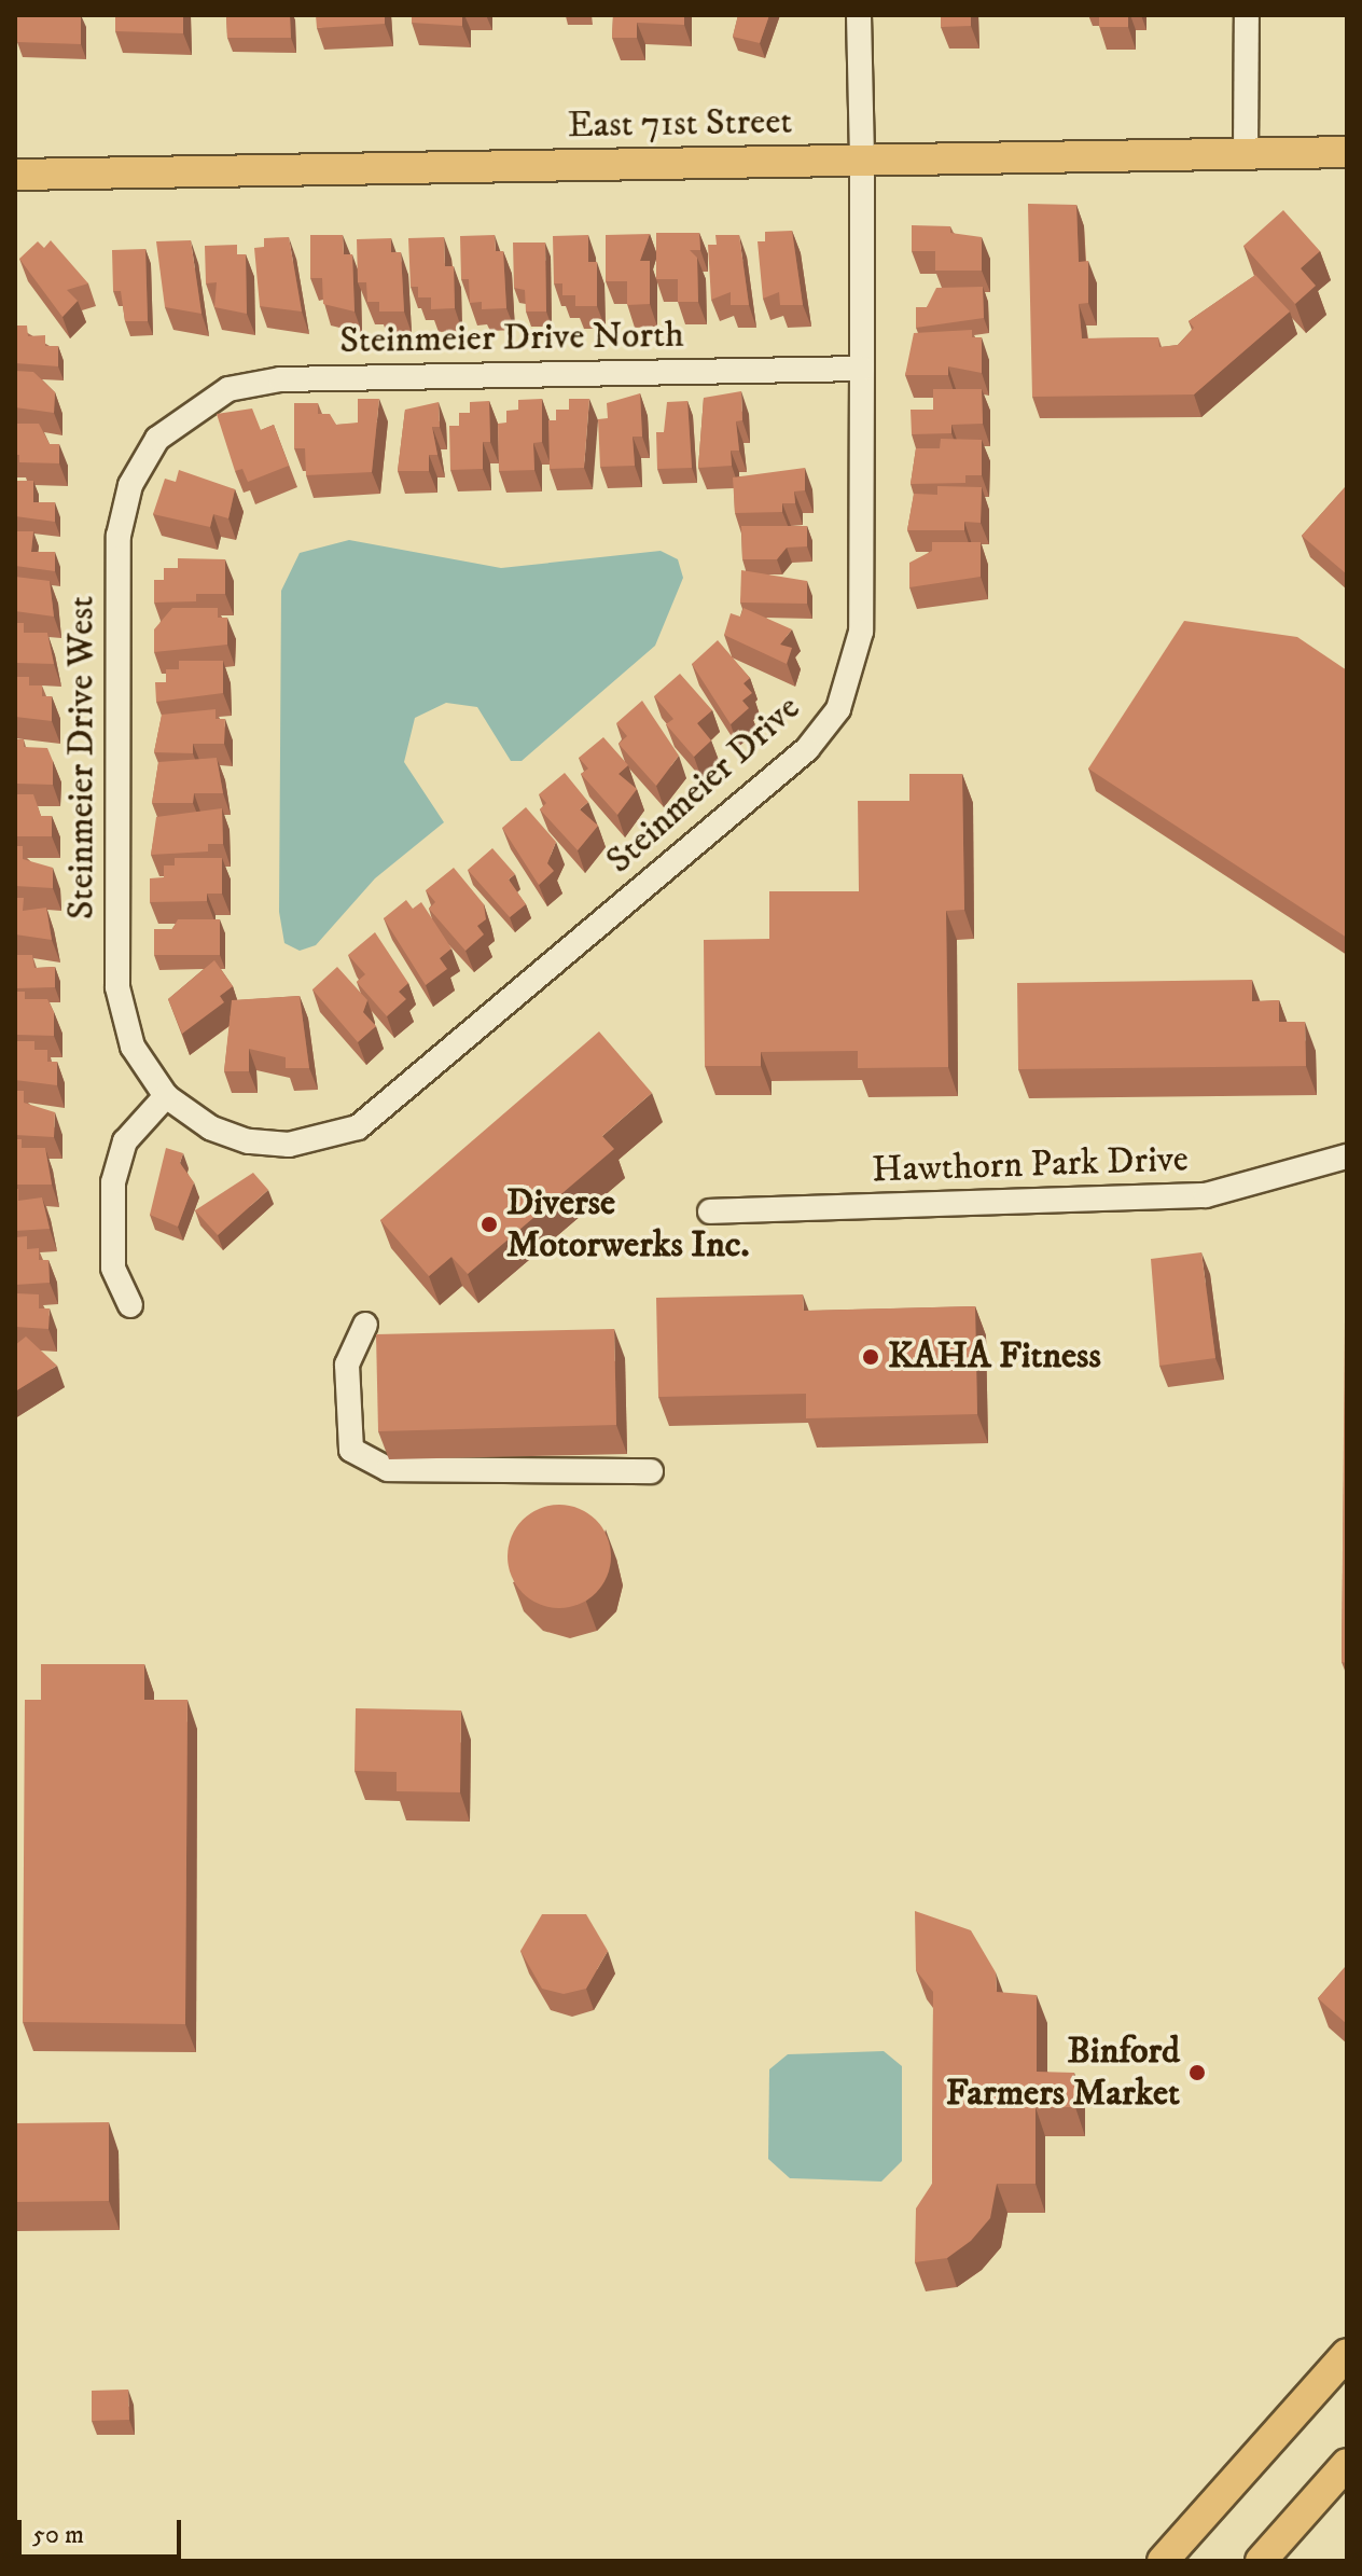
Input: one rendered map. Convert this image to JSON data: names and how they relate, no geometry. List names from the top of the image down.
{
  "streets": {
    "main road": ["East 71st Street"],
    "street": [
      "Steinmeier Drive North",
      "Steinmeier Drive West",
      "Steinmeier Drive",
      "Hawthorn Park Drive"
    ]
  },
  "crossings": [
    ["East 71st Street", "Steinmeier Drive"],
    ["Steinmeier Drive North", "Steinmeier Drive West"],
    ["Steinmeier Drive North", "Steinmeier Drive"],
    ["Steinmeier Drive West", "Steinmeier Drive"]
  ],
  "places": ["Diverse Motorwerks Inc.", "KAHA Fitness", "Binford Farmers Market"],
  "scale_bar": "50 m"
}
